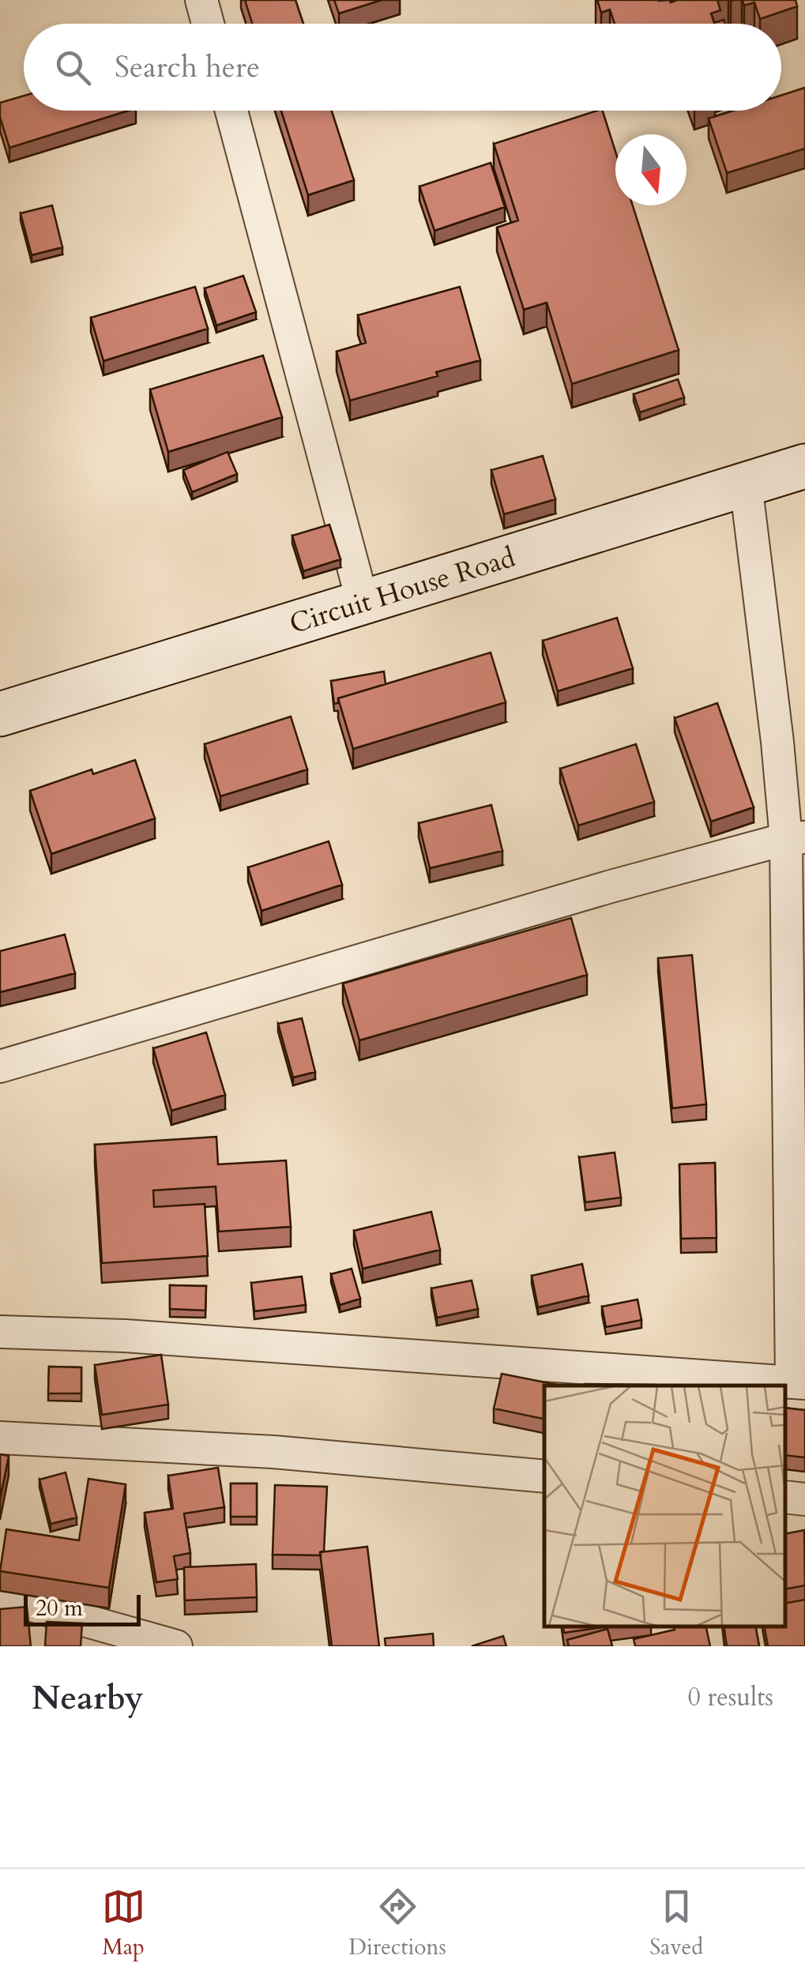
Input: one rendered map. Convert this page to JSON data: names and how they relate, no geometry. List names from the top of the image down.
{
  "streets": {
    "street": ["Circuit House Road"]
  },
  "scale_bar": "20 m",
  "north": "bottom",
  "page": {
    "search": "Search here",
    "scale": "20 m",
    "heading": ["Nearby", "0 results"],
    "nav": ["Map", "Directions", "Saved"]
  }
}
